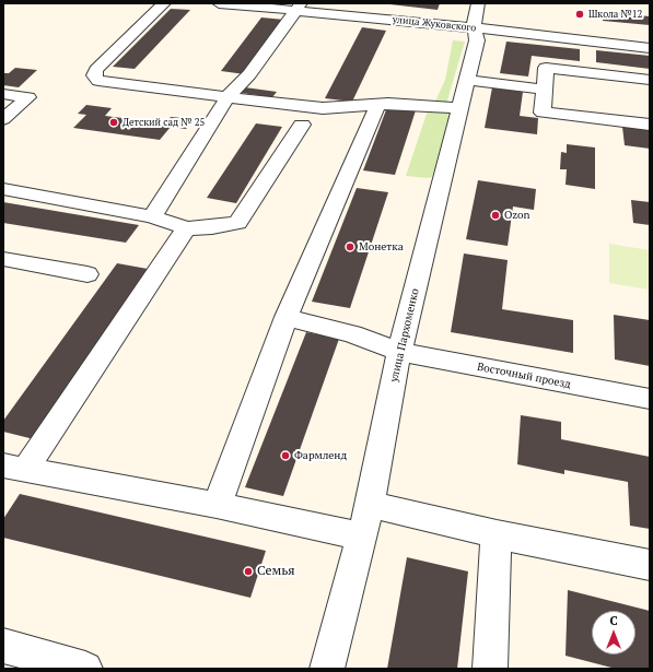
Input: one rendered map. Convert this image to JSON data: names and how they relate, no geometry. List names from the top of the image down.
{
  "streets": {
    "street": ["улица Жуковского", "улица Пархоменко", "Восточный проезд"]
  },
  "crossings": [
    ["улица Жуковского", "улица Пархоменко"],
    ["улица Пархоменко", "Восточный проезд"]
  ],
  "places": [
    "Школа №12",
    "Детский сад № 25",
    "Ozon",
    "Монетка",
    "Фармленд",
    "Семья"
  ],
  "north": "top"
}
